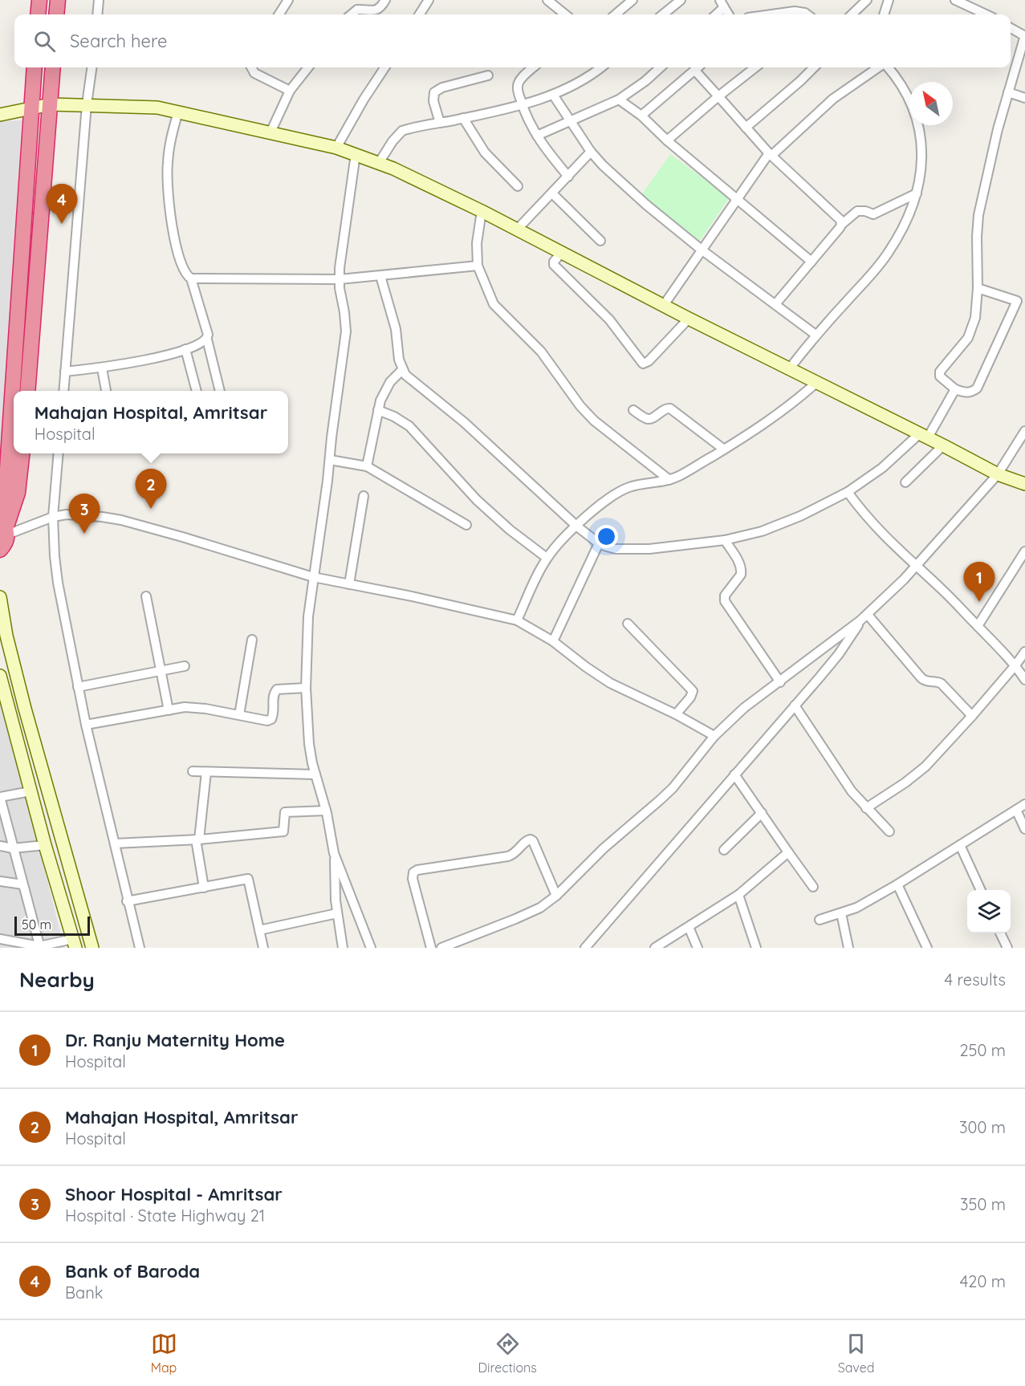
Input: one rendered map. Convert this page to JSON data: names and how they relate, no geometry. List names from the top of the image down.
{
  "scale_bar": "50 m",
  "north": "top left",
  "page": {
    "search": "Search here",
    "pins": [
      "4",
      "2",
      "3",
      "1"
    ],
    "popup": ["Mahajan Hospital, Amritsar", "Hospital"],
    "scale": "50 m",
    "heading": ["Nearby", "4 results"],
    "list": [
      {
        "mark": "1",
        "name": "Dr. Ranju Maternity Home",
        "note": "Hospital",
        "value": "250 m"
      },
      {
        "mark": "2",
        "name": "Mahajan Hospital, Amritsar",
        "note": "Hospital",
        "value": "300 m"
      },
      {
        "mark": "3",
        "name": "Shoor Hospital - Amritsar",
        "note": "Hospital · State Highway 21",
        "value": "350 m"
      },
      {
        "mark": "4",
        "name": "Bank of Baroda",
        "note": "Bank",
        "value": "420 m"
      }
    ],
    "nav": ["Map", "Directions", "Saved"]
  }
}
